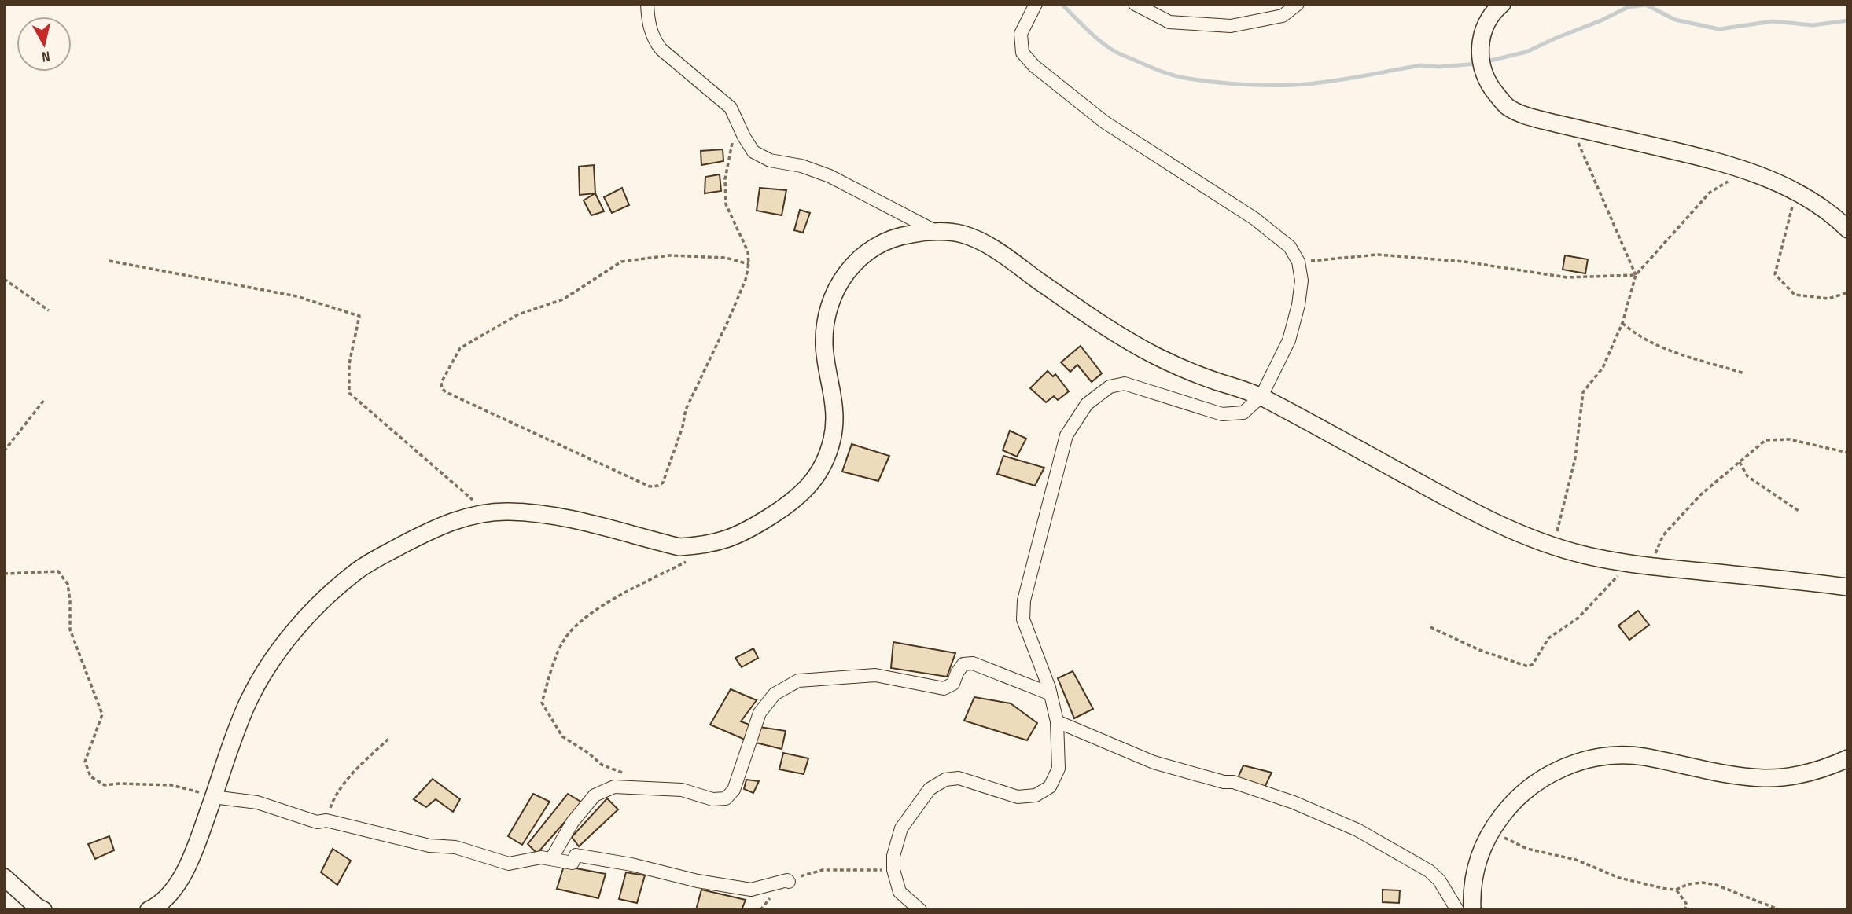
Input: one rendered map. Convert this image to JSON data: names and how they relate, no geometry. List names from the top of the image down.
{
  "north": "bottom"
}
